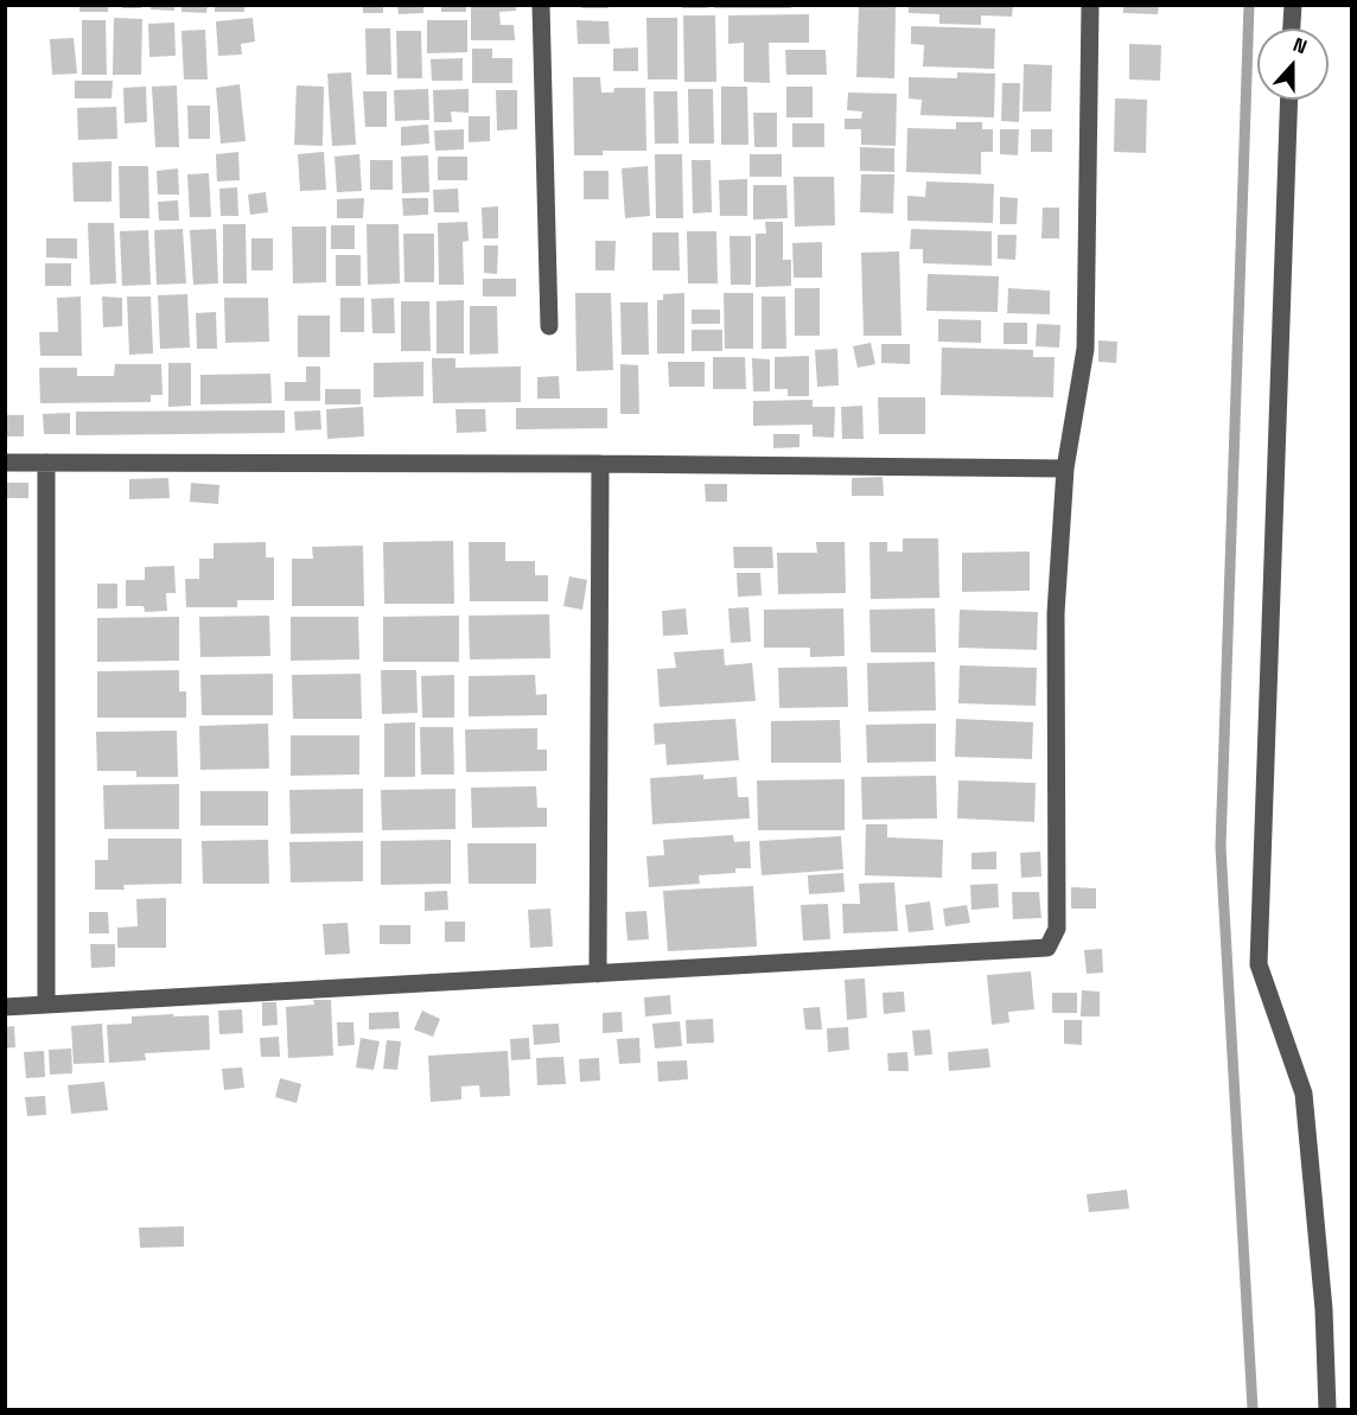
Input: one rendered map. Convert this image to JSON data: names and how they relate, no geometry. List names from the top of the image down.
{
  "north": "top"
}
